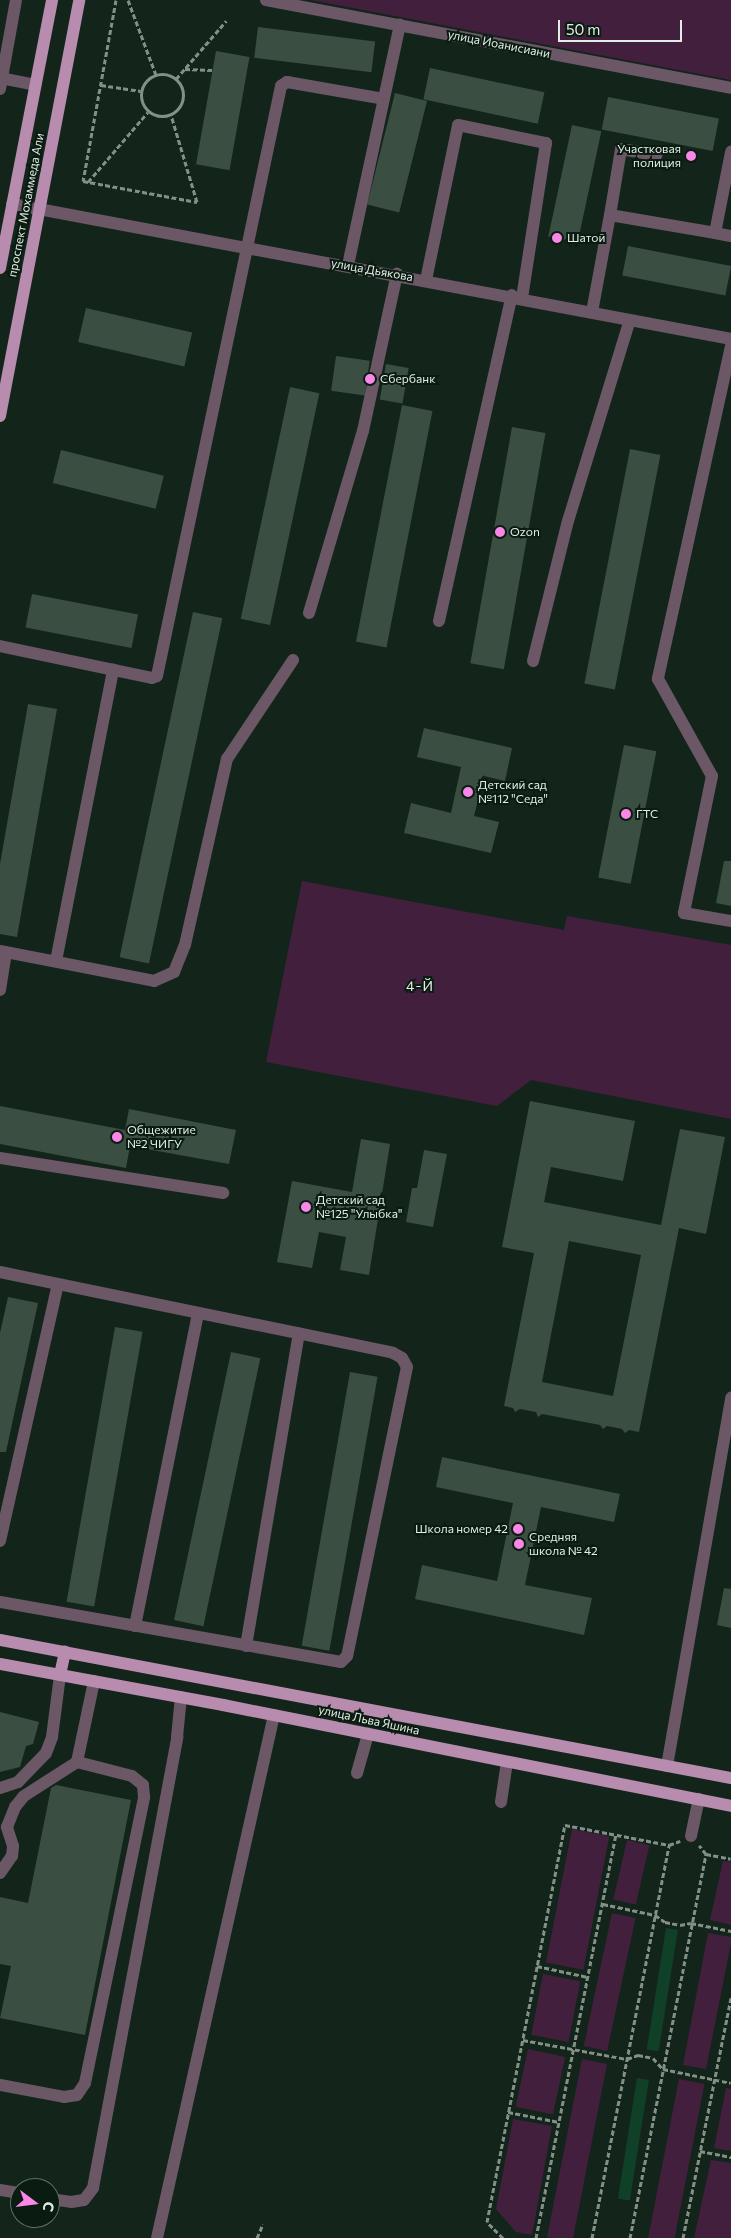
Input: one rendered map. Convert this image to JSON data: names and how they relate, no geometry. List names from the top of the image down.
{
  "streets": {
    "main road": ["проспект Мохаммеда Али", "улица Льва Яшина"],
    "street": ["улица Иоанисиани", "улица Дьякова"]
  },
  "crossings": [
    ["проспект Мохаммеда Али", "улица Дьякова"]
  ],
  "districts": ["4-Й"],
  "places": [
    "Участковая полиция",
    "Шатой",
    "Сбербанк",
    "Ozon",
    "Детский сад №112 \"Седа\"",
    "ГТС",
    "Общежитие №2 ЧИГУ",
    "Детский сад №125 \"Улыбка\"",
    "Школа номер 42",
    "Средняя школа № 42"
  ],
  "scale_bar": "50 m",
  "north": "right"
}
